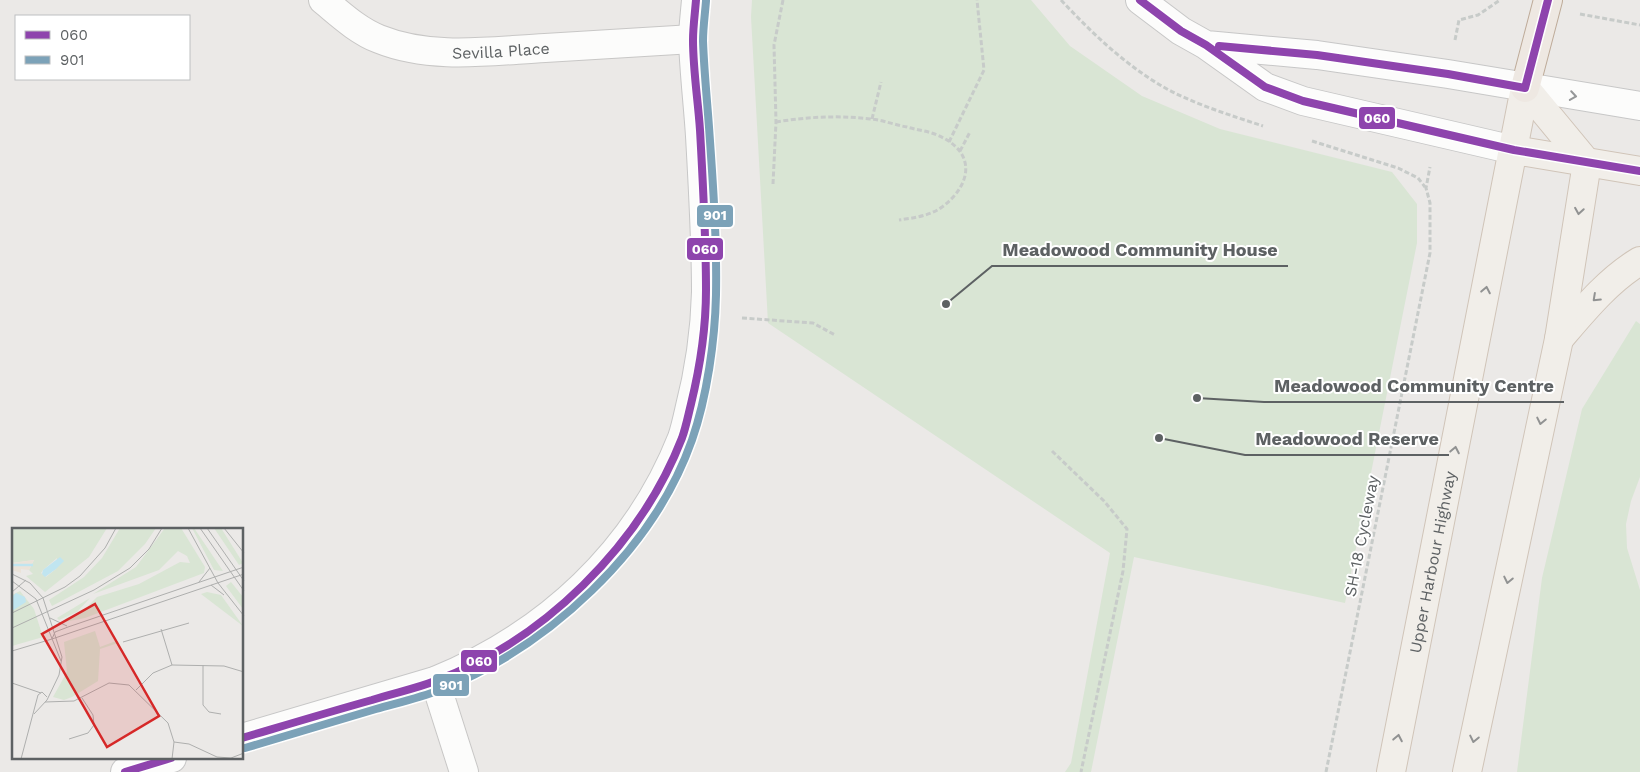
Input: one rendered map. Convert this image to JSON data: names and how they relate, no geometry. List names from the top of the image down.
{
  "streets": {
    "main road": ["Upper Harbour Highway"],
    "street": ["Sevilla Place"],
    "path": ["SH-18 Cycleway"]
  },
  "places": ["Meadowood Community House", "Meadowood Community Centre", "Meadowood Reserve"],
  "lines": ["transit line 060", "transit line 901"],
  "legend": ["060", "901"]
}
